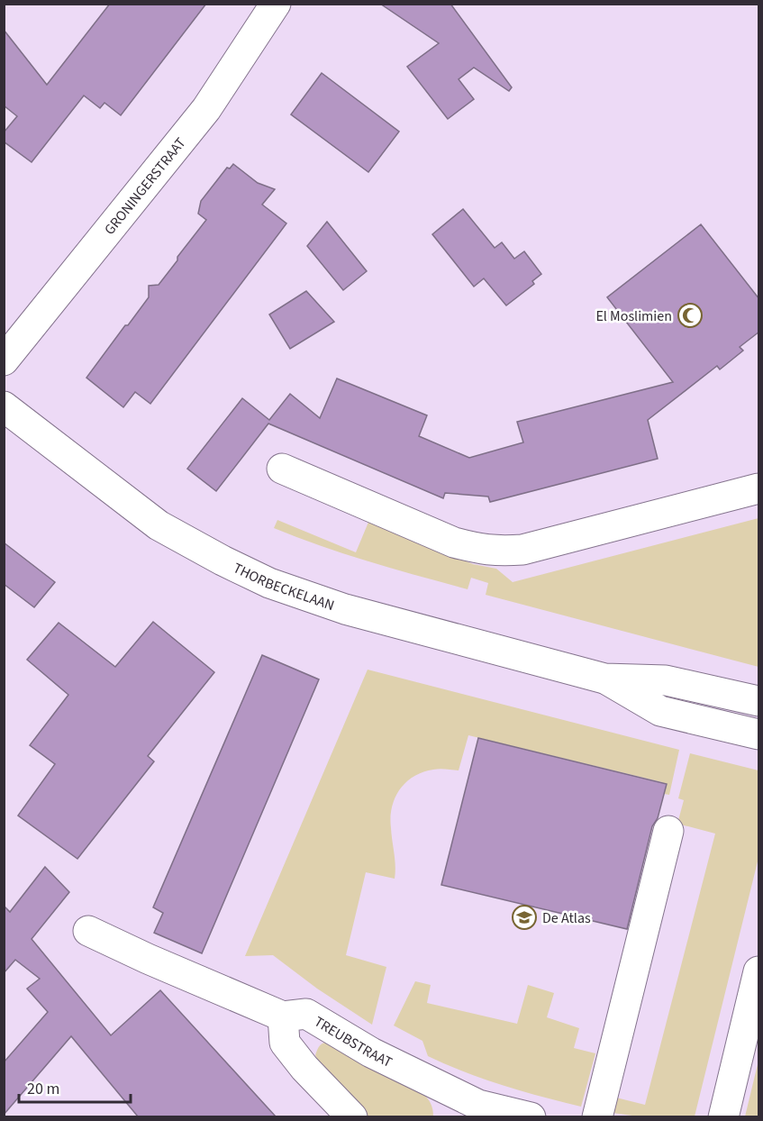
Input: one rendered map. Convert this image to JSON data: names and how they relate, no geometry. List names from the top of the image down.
{
  "streets": {
    "street": ["GRONINGERSTRAAT", "THORBECKELAAN", "TREUBSTRAAT"]
  },
  "places": {
    "mosque": ["El Moslimien"],
    "school or university": ["De Atlas"]
  },
  "scale_bar": "20 m"
}
